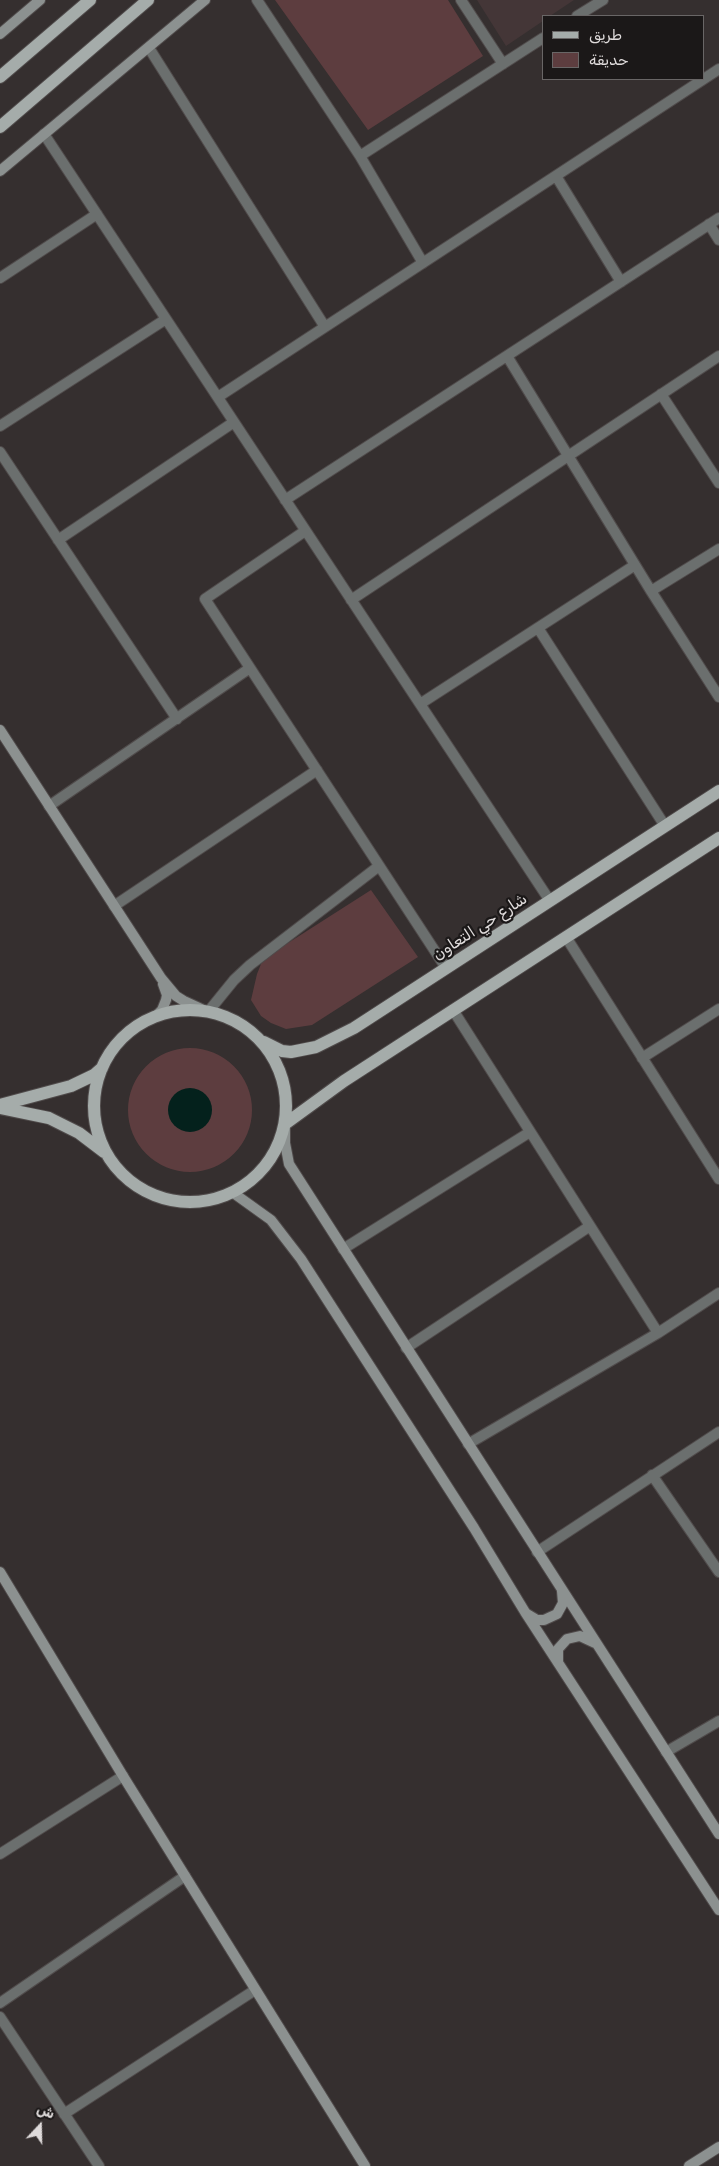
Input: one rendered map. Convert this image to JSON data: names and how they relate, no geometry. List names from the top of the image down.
{
  "streets": {
    "main road": ["شارع حي التعاون"]
  },
  "legend": ["طريق", "حديقة"],
  "north": "top"
}
